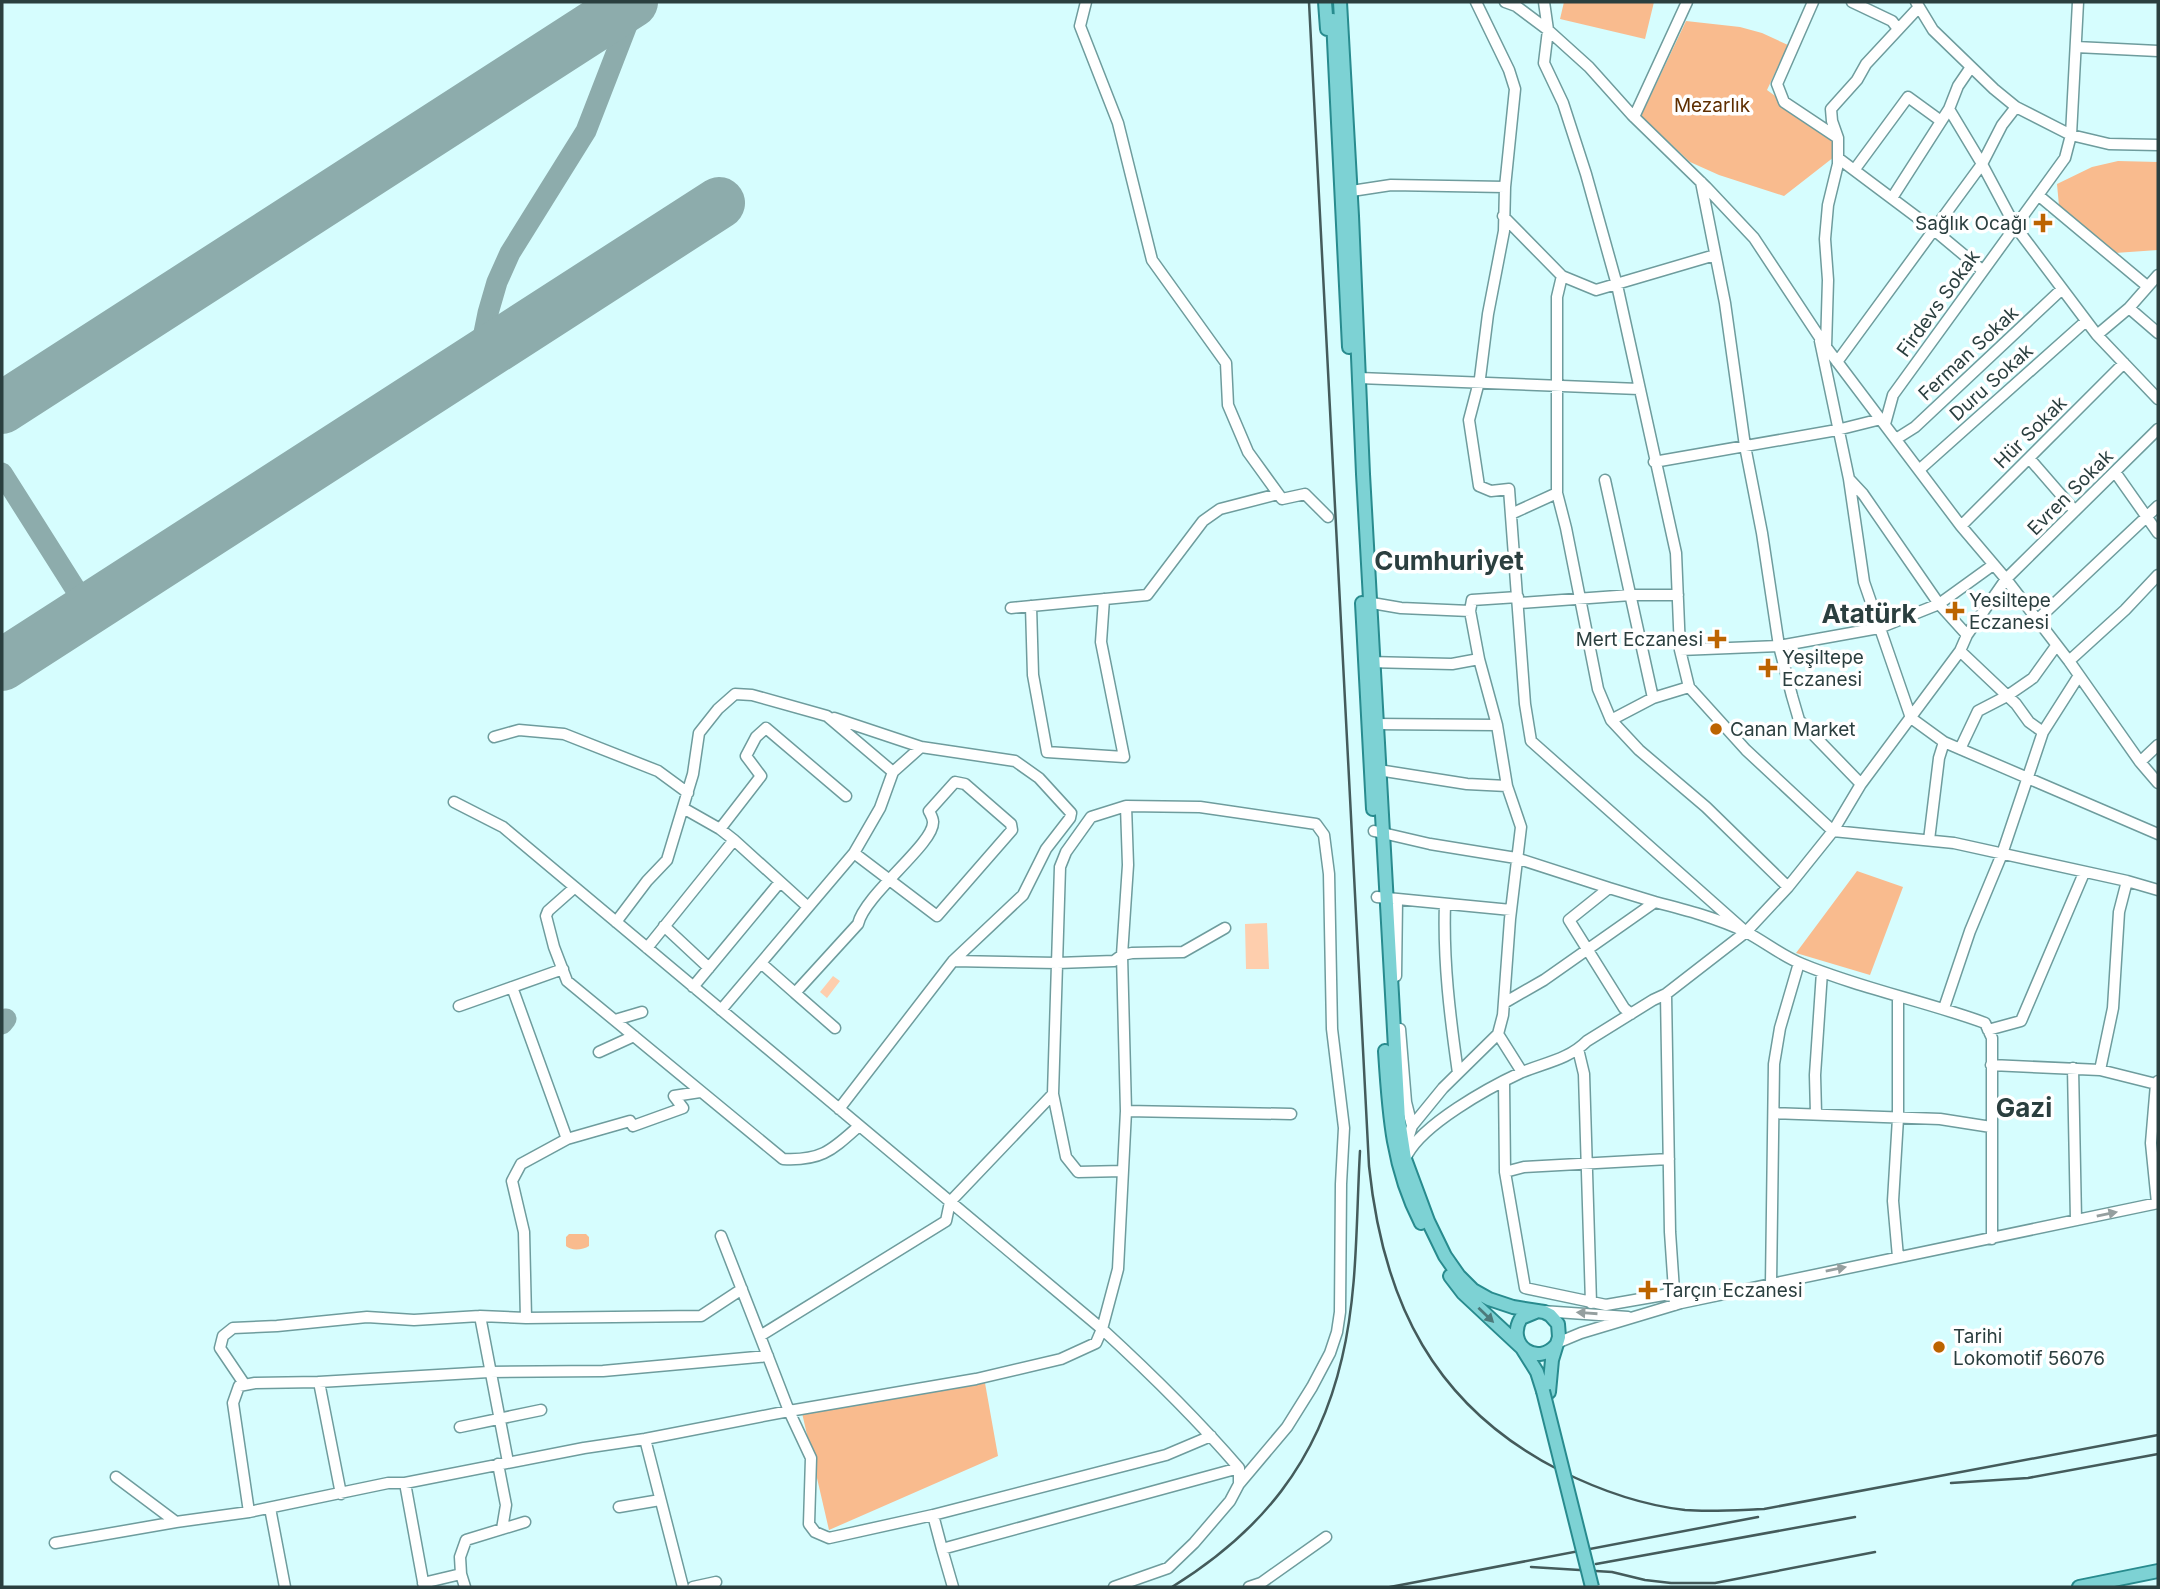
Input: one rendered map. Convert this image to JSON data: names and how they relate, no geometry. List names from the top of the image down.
{
  "streets": {
    "street": [
      "Firdevs Sokak",
      "Ferman Sokak",
      "Duru Sokak",
      "Hür Sokak",
      "Evren Sokak"
    ]
  },
  "districts": ["Cumhuriyet", "Atatürk", "Gazi"],
  "parks": ["Mezarlık"],
  "places": {
    "health": [
      "Sağlık Ocağı",
      "Yesiltepe Eczanesi",
      "Mert Eczanesi",
      "Yeşiltepe Eczanesi",
      "Tarçın Eczanesi"
    ],
    "other": ["Canan Market", "Tarihi Lokomotif 56076"]
  }
}
